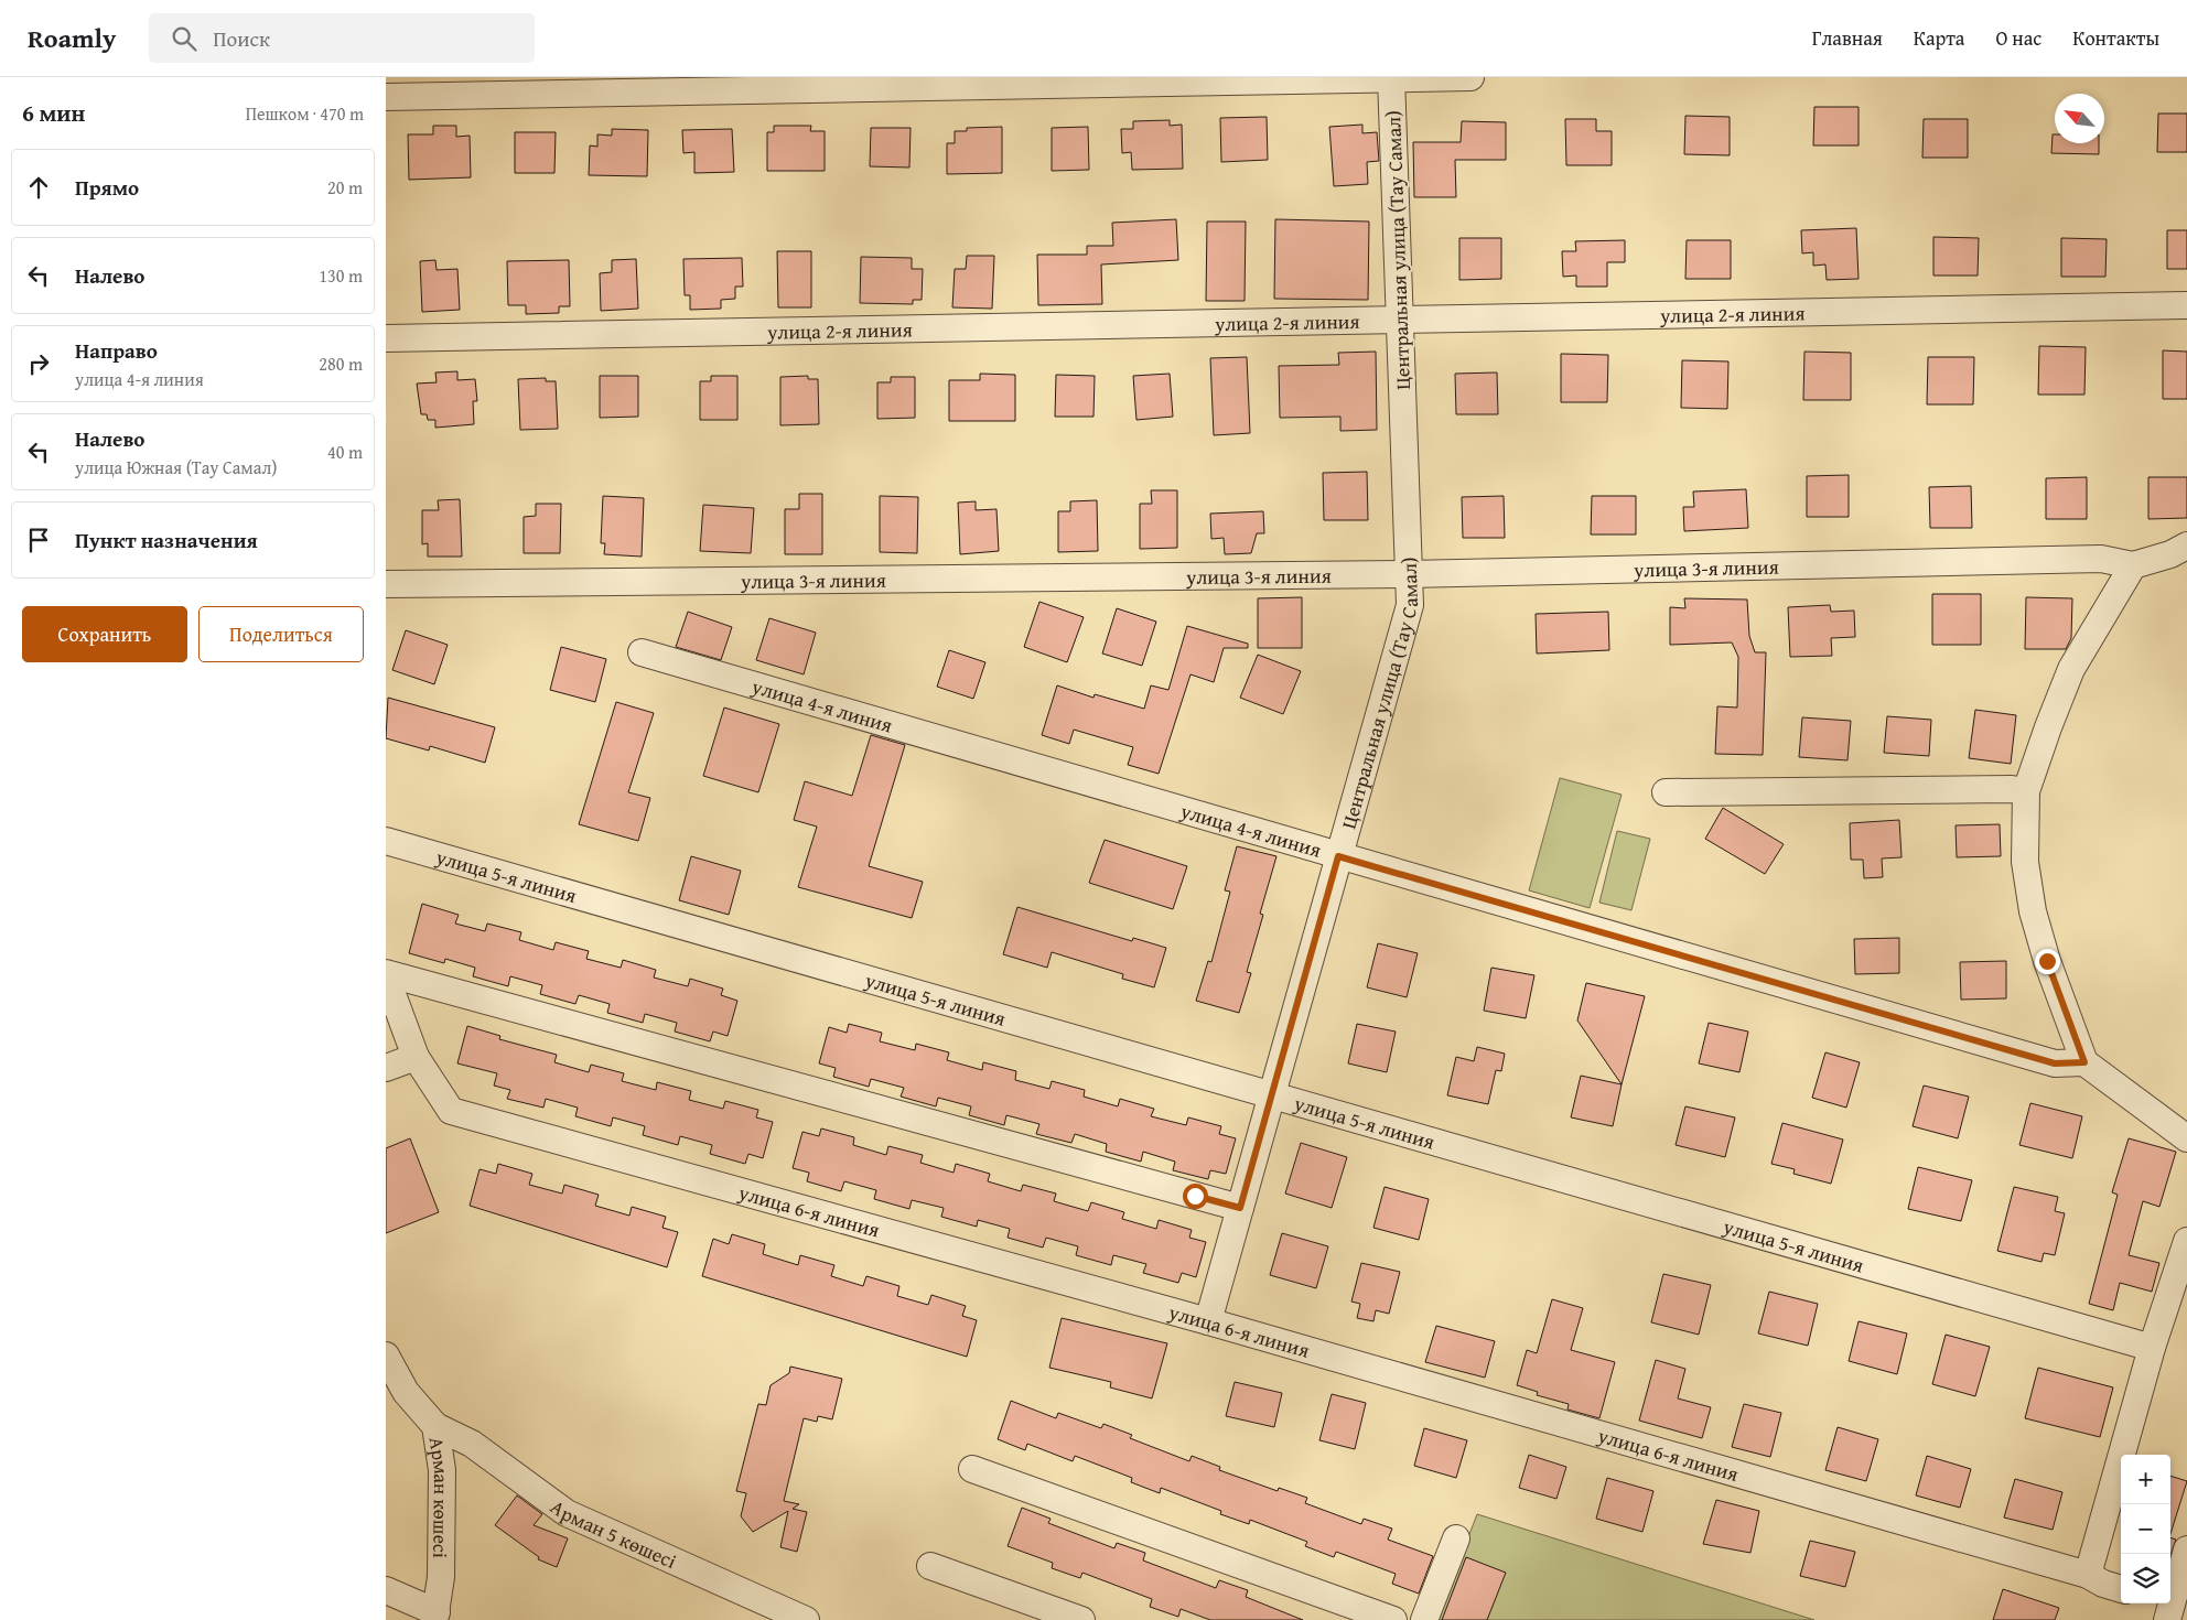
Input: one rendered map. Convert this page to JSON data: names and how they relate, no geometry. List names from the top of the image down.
{
  "streets": {
    "street": [
      "Центральная улица (Тау Самал)",
      "улица 2-я линия",
      "улица 3-я линия",
      "улица 4-я линия",
      "улица 5-я линия",
      "улица 6-я линия",
      "Арман көшесі",
      "Арман 5 көшесі"
    ]
  },
  "crossings": [
    ["Центральная улица (Тау Самал)", "улица 2-я линия"],
    ["Центральная улица (Тау Самал)", "улица 3-я линия"],
    ["Центральная улица (Тау Самал)", "улица 4-я линия"],
    ["Центральная улица (Тау Самал)", "улица 5-я линия"],
    ["Центральная улица (Тау Самал)", "улица 6-я линия"],
    ["Арман көшесі", "Арман 5 көшесі"]
  ],
  "north": "top left",
  "page": {
    "header": "Roamly",
    "search": "Поиск",
    "nav": [
      "Главная",
      "Карта",
      "О нас",
      "Контакты"
    ],
    "heading": ["6 мин", "Пешком · 470 m"],
    "list": [
      ["Прямо", "20 m"],
      ["Налево", "130 m"],
      ["Направо", "улица 4-я линия", "280 m"],
      ["Налево", "улица Южная (Тау Самал)", "40 m"],
      "Пункт назначения"
    ],
    "buttons": ["Сохранить", "Поделиться"],
    "map_buttons": ["+", "−"]
  }
}
